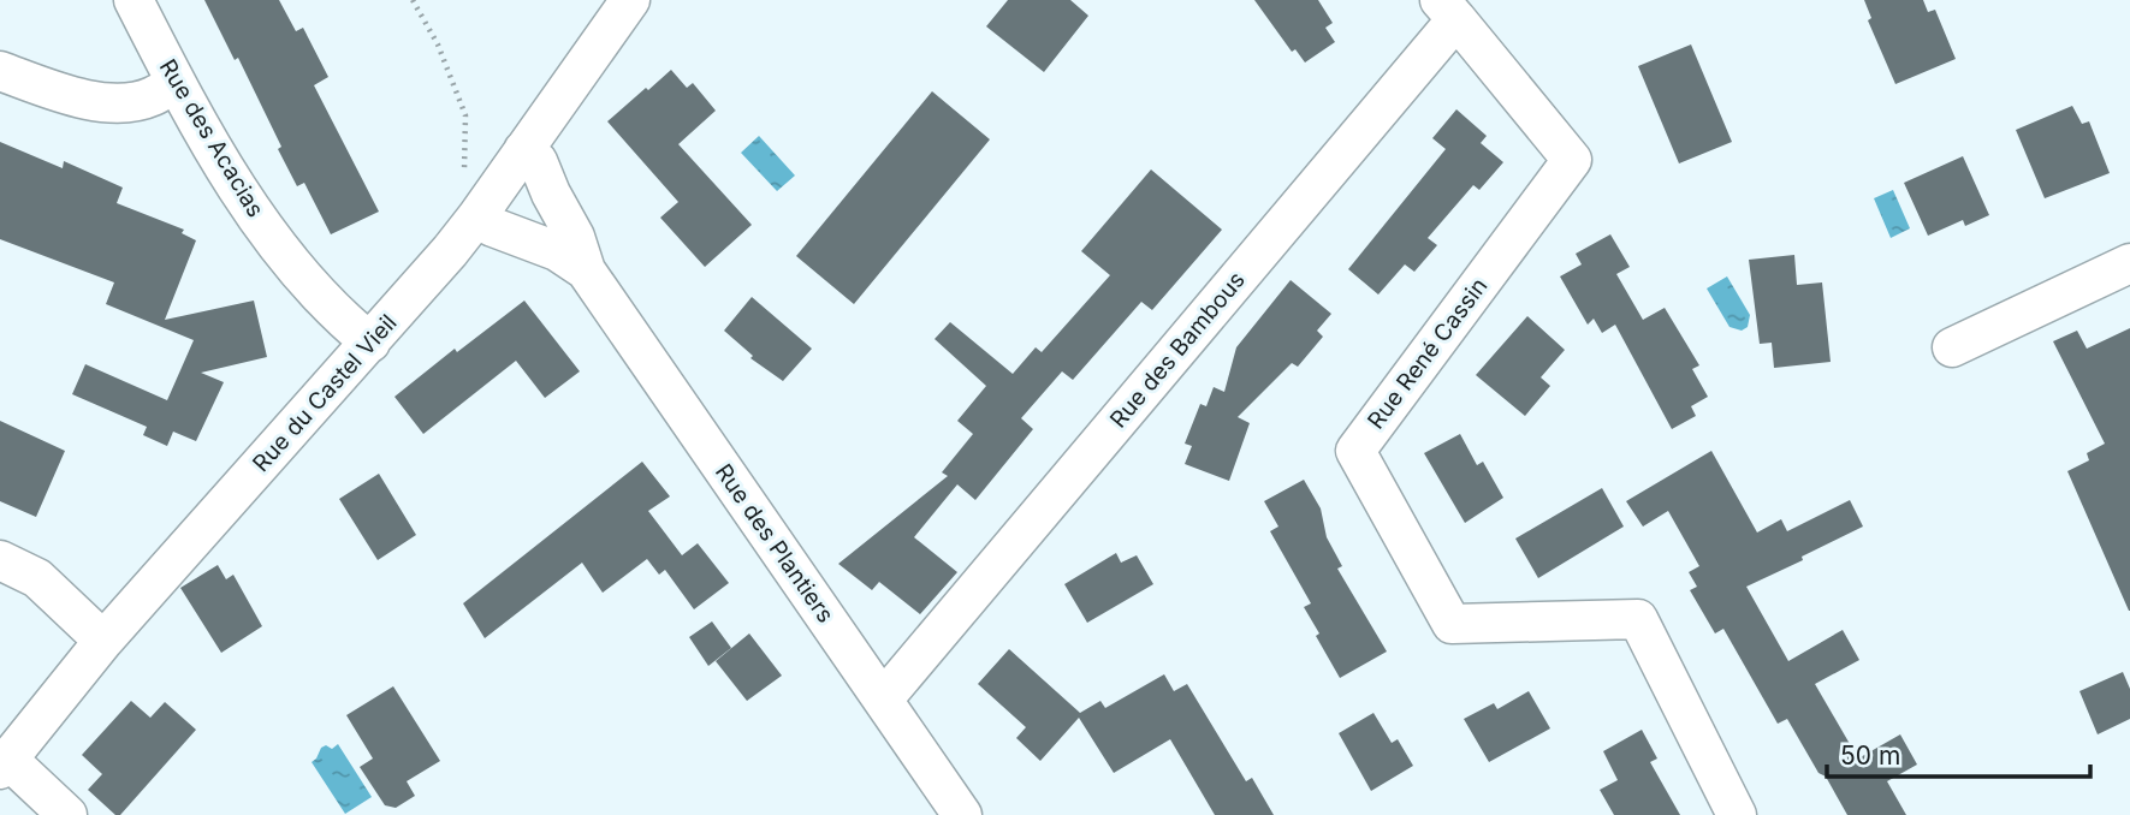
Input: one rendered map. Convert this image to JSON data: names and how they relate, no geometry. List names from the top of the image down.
{
  "streets": {
    "street": [
      "Rue des Acacias",
      "Rue des Bambous",
      "Rue René Cassin",
      "Rue du Castel Vieil",
      "Rue des Plantiers"
    ]
  },
  "crossings": [
    ["Rue des Acacias", "Rue du Castel Vieil"],
    ["Rue des Bambous", "Rue René Cassin"],
    ["Rue des Bambous", "Rue des Plantiers"],
    ["Rue du Castel Vieil", "Rue des Plantiers"]
  ],
  "scale_bar": "50 m"
}
